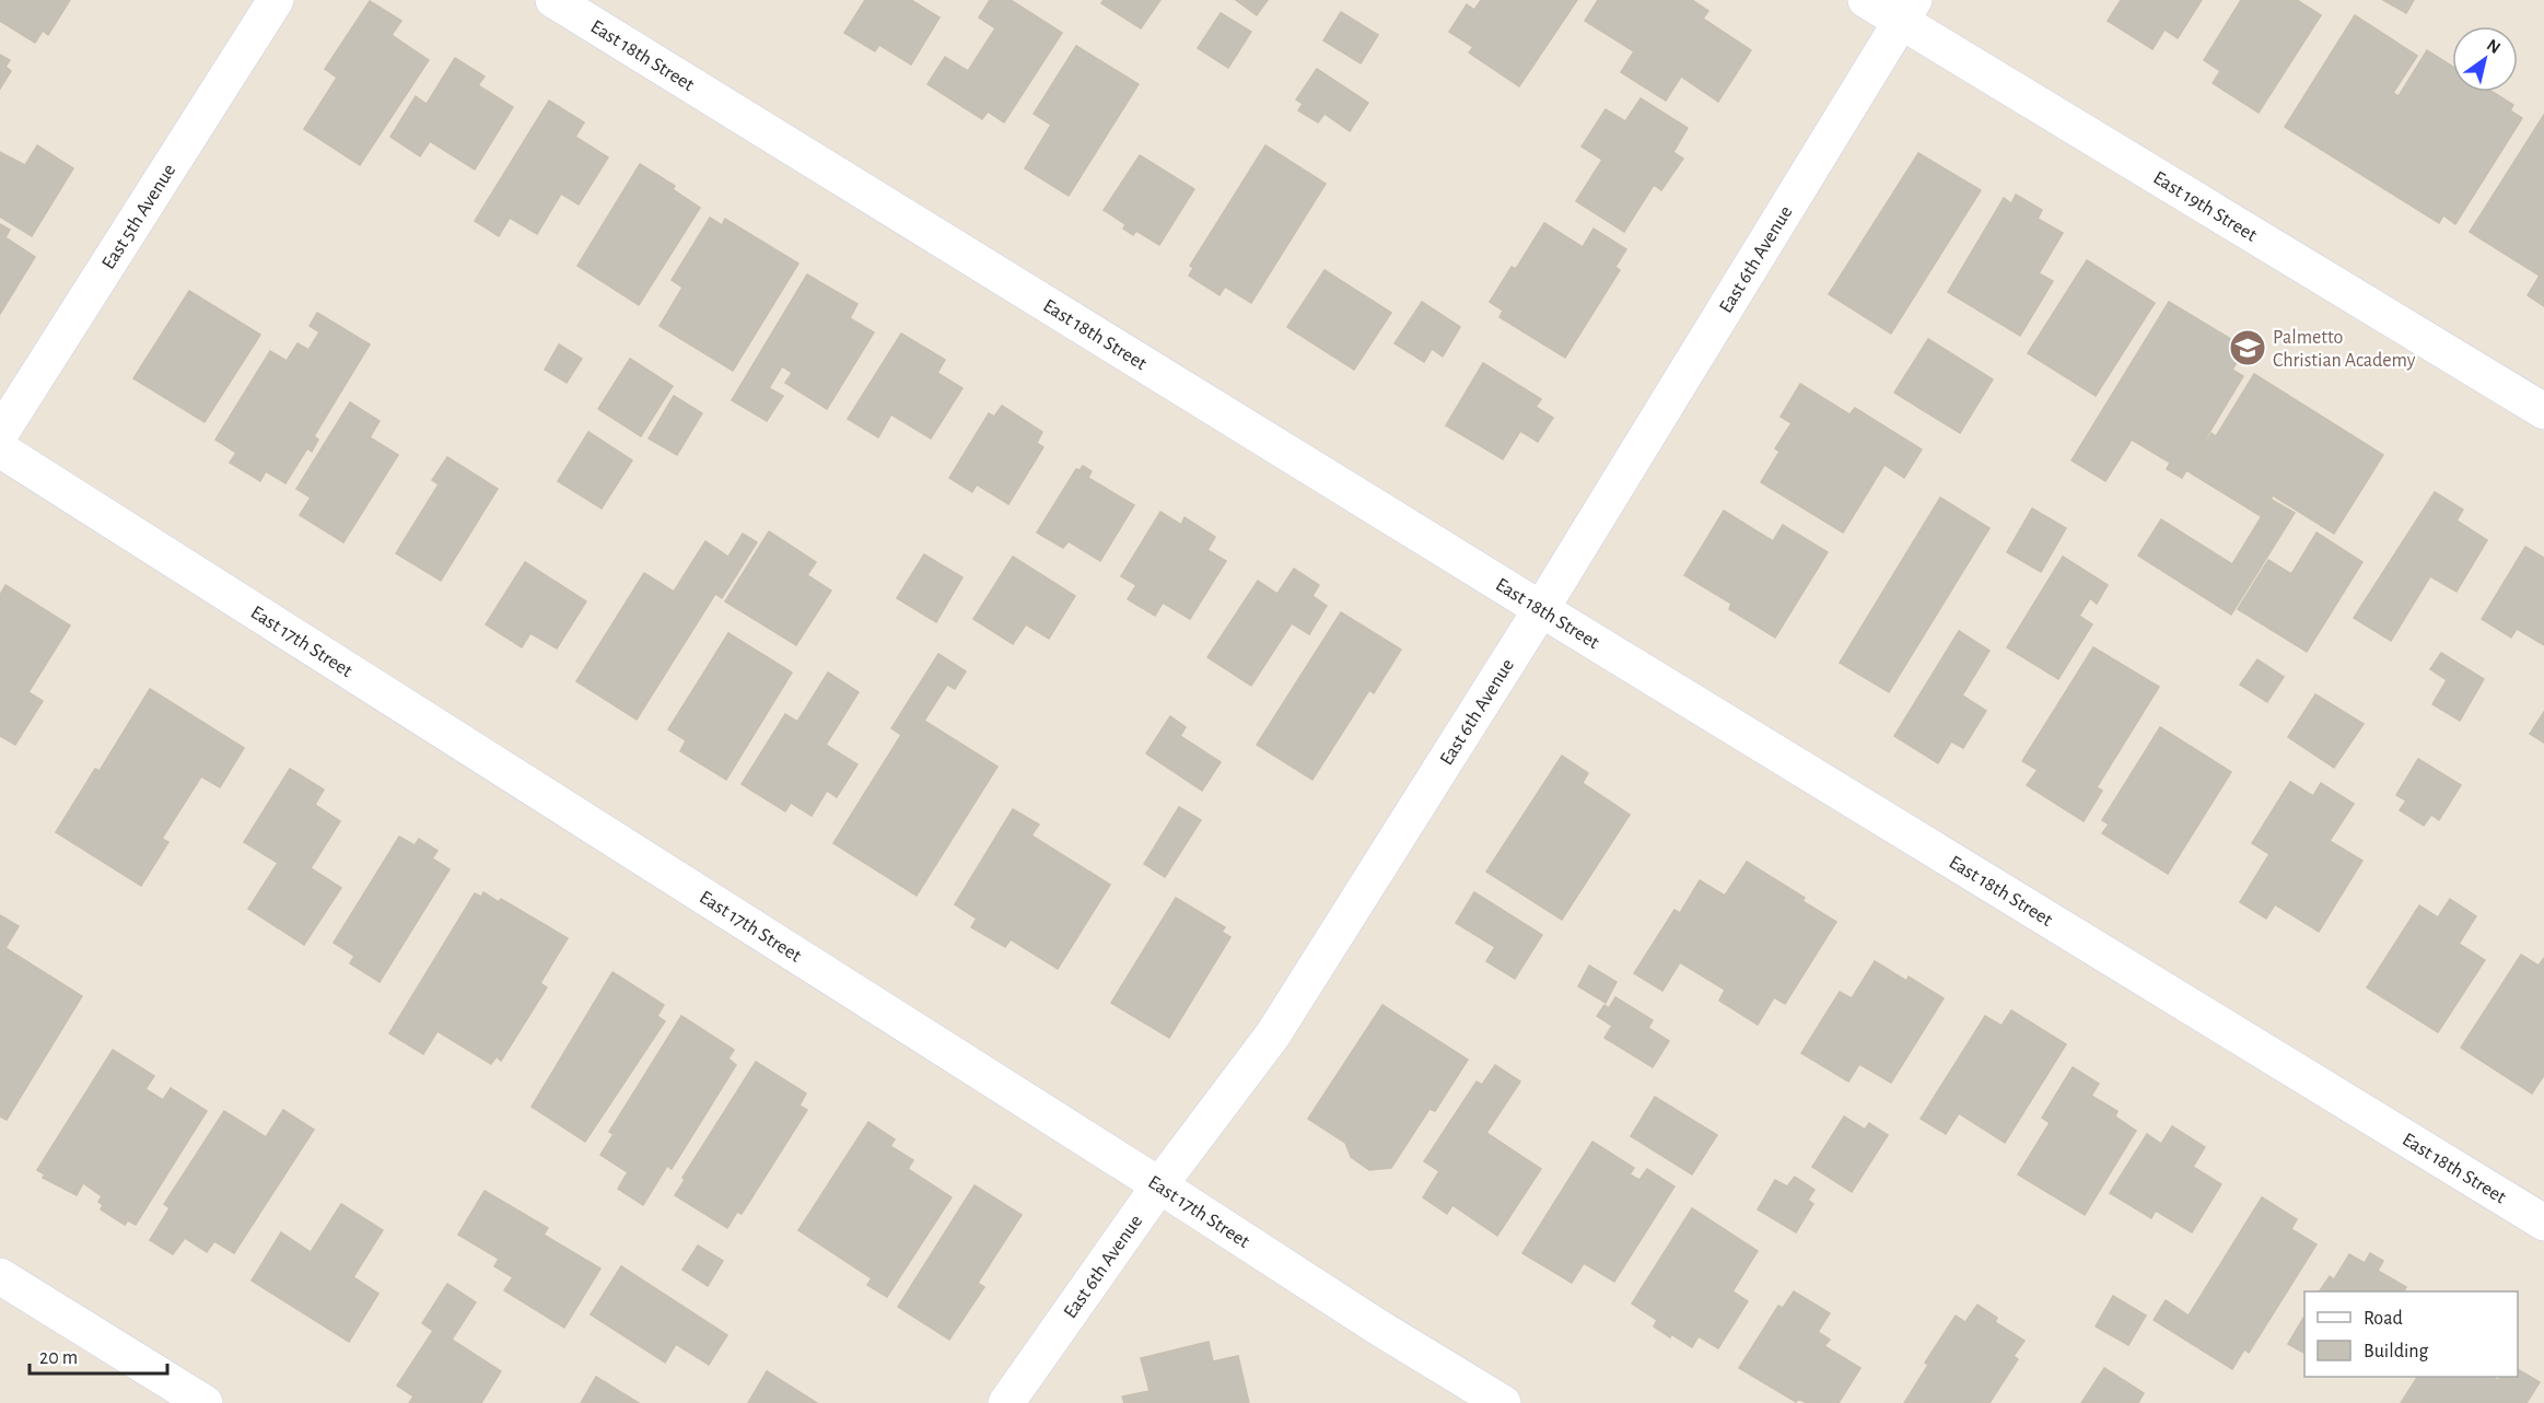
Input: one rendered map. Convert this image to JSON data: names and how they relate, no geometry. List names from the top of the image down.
{
  "streets": {
    "street": [
      "East 18th Street",
      "East 19th Street",
      "East 5th Avenue",
      "East 6th Avenue",
      "East 17th Street"
    ]
  },
  "crossings": [
    ["East 18th Street", "East 6th Avenue"],
    ["East 19th Street", "East 6th Avenue"],
    ["East 6th Avenue", "East 17th Street"]
  ],
  "places": {
    "school or university": ["Palmetto Christian Academy"]
  },
  "legend": ["Road", "Building"],
  "scale_bar": "20 m",
  "north": "top right"
}
